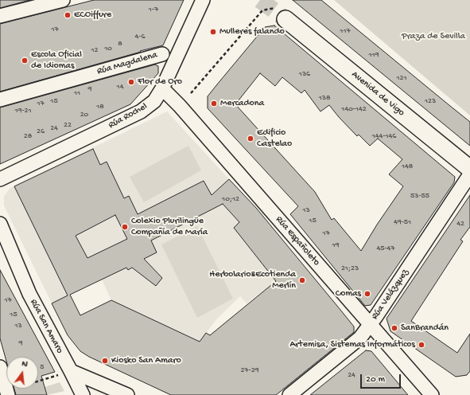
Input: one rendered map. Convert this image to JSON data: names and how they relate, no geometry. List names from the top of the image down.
{
  "streets": {
    "main road": ["Avenida de Vigo"],
    "street": [
      "Rúa Magdalena",
      "Rúa Rochel",
      "Rúa Españoleto",
      "Rúa Velázquez",
      "Rúa San Amaro"
    ]
  },
  "crossings": [
    ["Rúa Rochel", "Rúa Españoleto"],
    ["Rúa Españoleto", "Rúa Velázquez"]
  ],
  "parks": ["Praza de Sevilla"],
  "places": [
    "ECOiffure",
    "Mulleres falando",
    "Escola Oficial de Idiomas",
    "Flor de Oro",
    "Mercadona",
    "Edificio Castelao",
    "Colexio Plurilingüe Compañía de María",
    "Herbolario&Ecotienda Merlín",
    "Comas",
    "SanBrandán",
    "Artemisa, Sistemas Informáticos",
    "Kiosko San Amaro"
  ],
  "house_numbers": [
    "1-7",
    "17",
    "117",
    "4-6",
    "8",
    "10",
    "12",
    "119",
    "136",
    "121",
    "14",
    "9",
    "11",
    "138",
    "15",
    "123",
    "17",
    "18",
    "140-142",
    "19-21",
    "20",
    "22",
    "24",
    "26",
    "28",
    "144-146",
    "148",
    "53-55",
    "10;12",
    "13",
    "15",
    "49-51",
    "42",
    "17",
    "19",
    "45-47",
    "21;23",
    "17",
    "15",
    "13",
    "9",
    "5",
    "27-29",
    "24"
  ],
  "scale_bar": "20 m",
  "north": "top"
}
